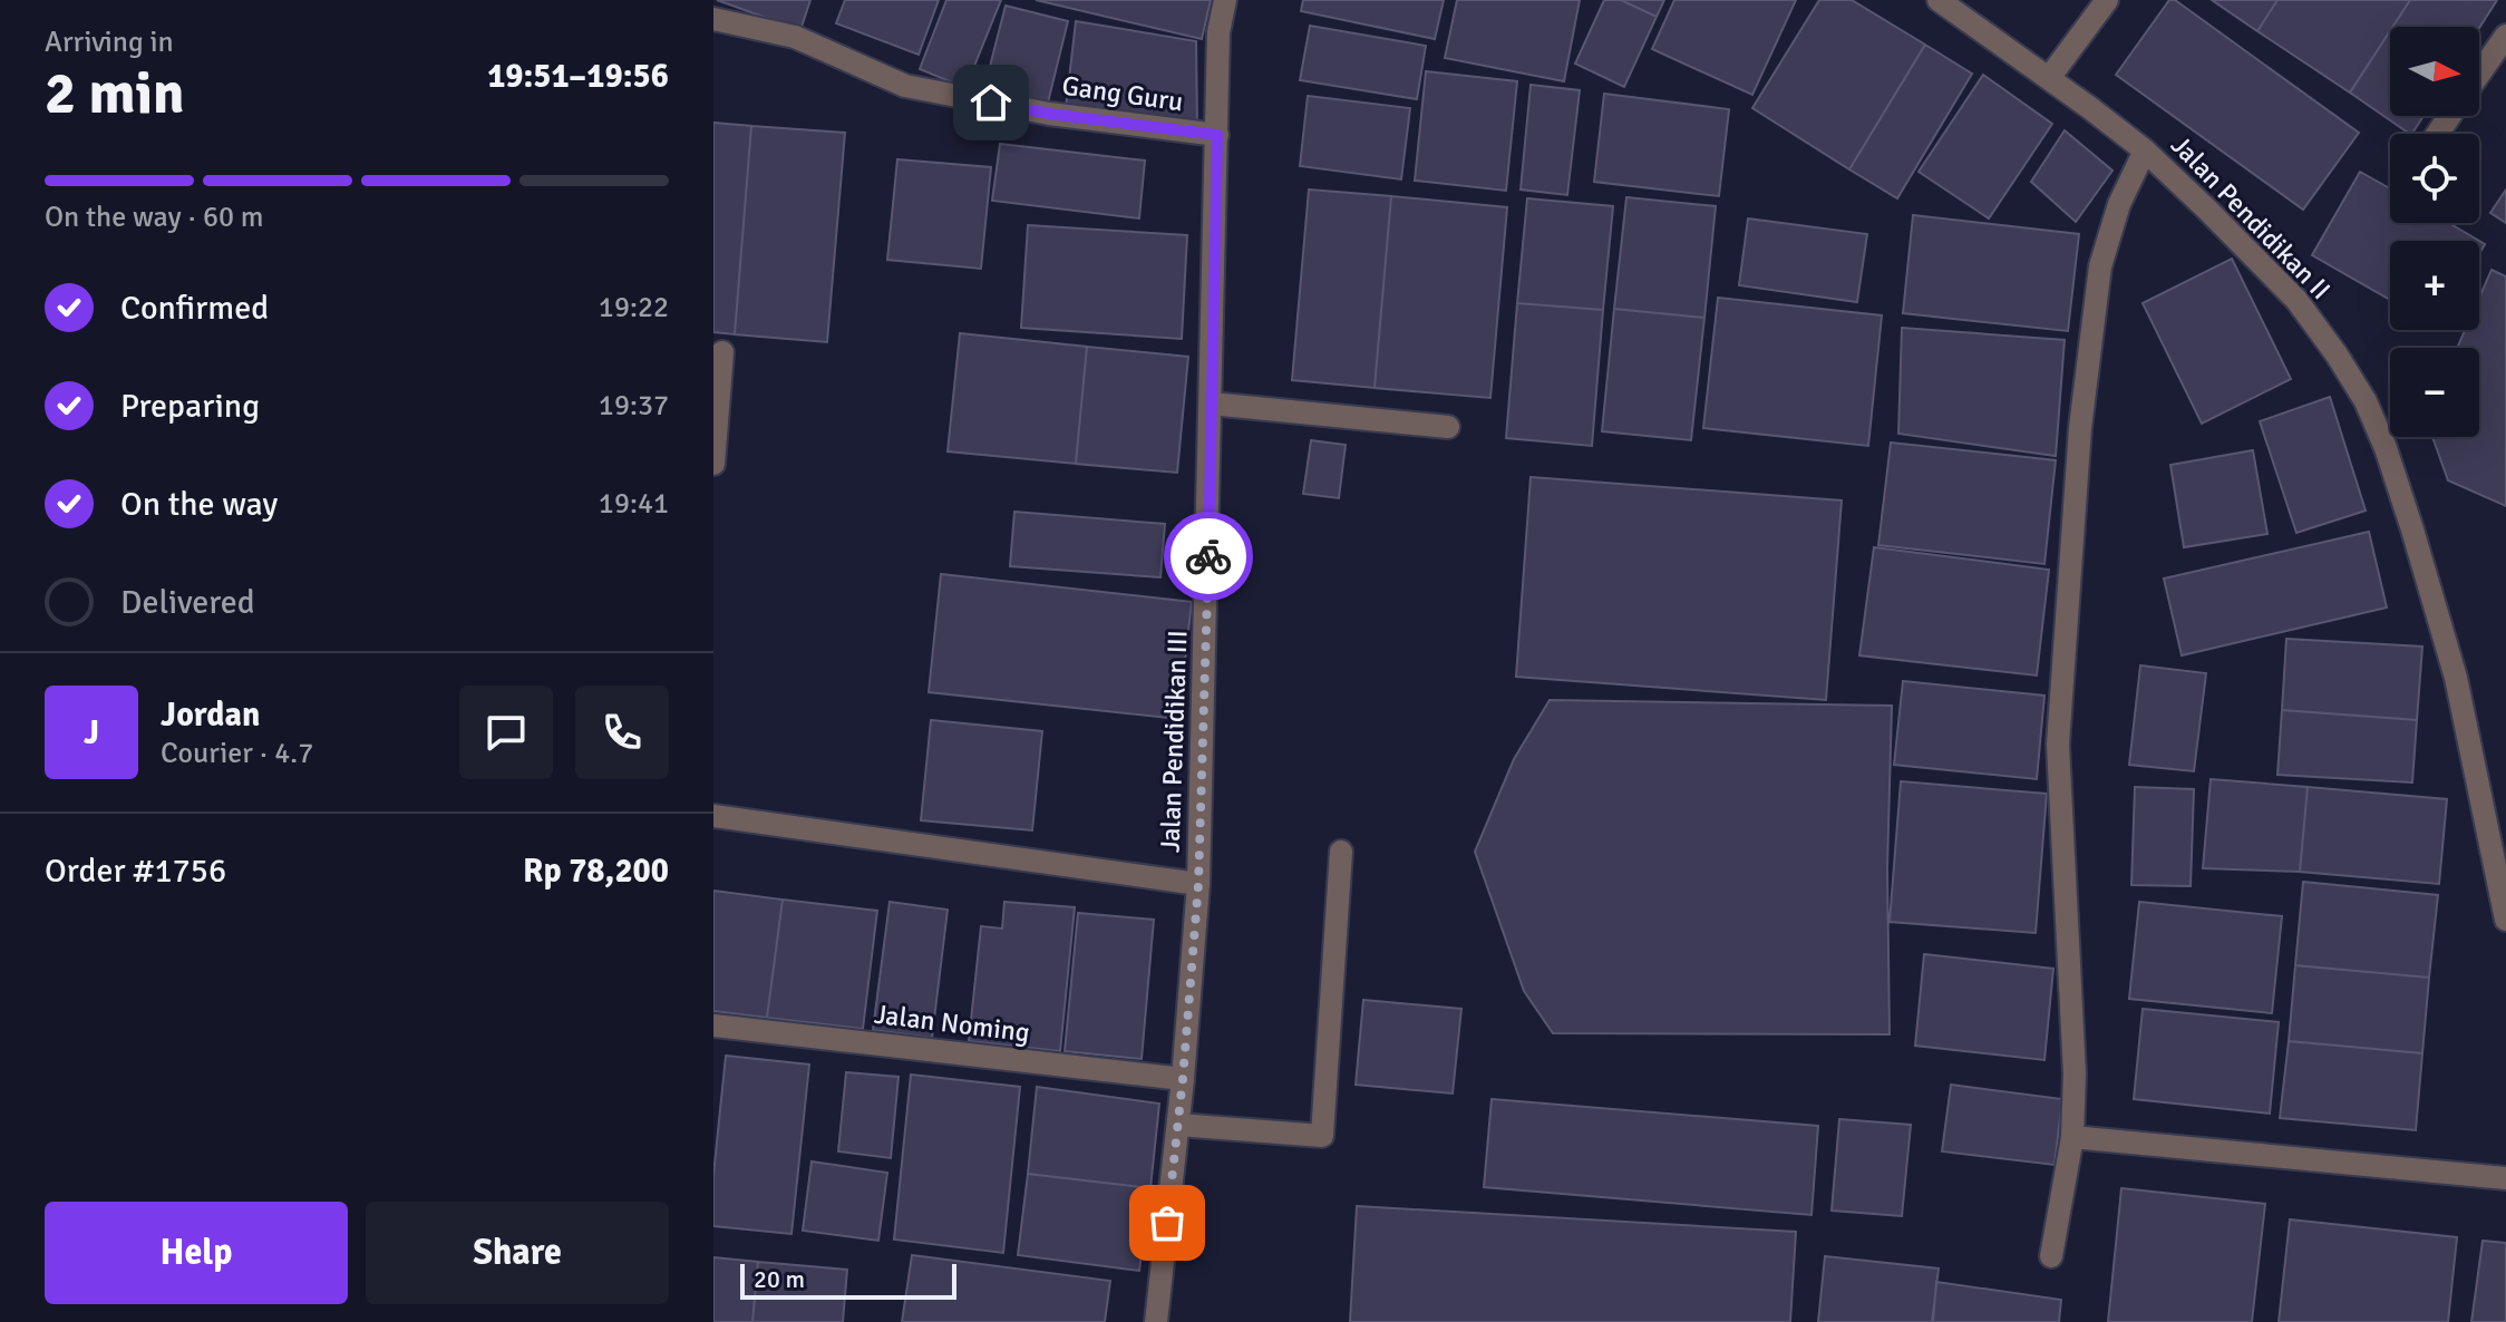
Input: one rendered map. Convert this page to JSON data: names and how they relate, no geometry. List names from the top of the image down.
{
  "streets": {
    "street": [
      "Gang Guru",
      "Jalan Pendidikan II",
      "Jalan Pendidikan III",
      "Jalan Noming"
    ]
  },
  "crossings": [
    ["Gang Guru", "Jalan Pendidikan III"],
    ["Jalan Pendidikan III", "Jalan Noming"]
  ],
  "scale_bar": "20 m",
  "north": "right",
  "page": {
    "heading": ["2 min", "Arriving in", "19:51–19:56"],
    "panel": [
      "Jordan",
      "Courier · 4.7",
      "Order #1756",
      "Rp 78,200"
    ],
    "map_buttons": ["+", "−"],
    "bar": "On the way · 60 m",
    "list": [
      ["Confirmed", "19:22"],
      ["Preparing", "19:37"],
      ["On the way", "19:41"],
      "Delivered"
    ],
    "round": "J",
    "buttons": ["Help", "Share"],
    "scale": "20 m"
  }
}
